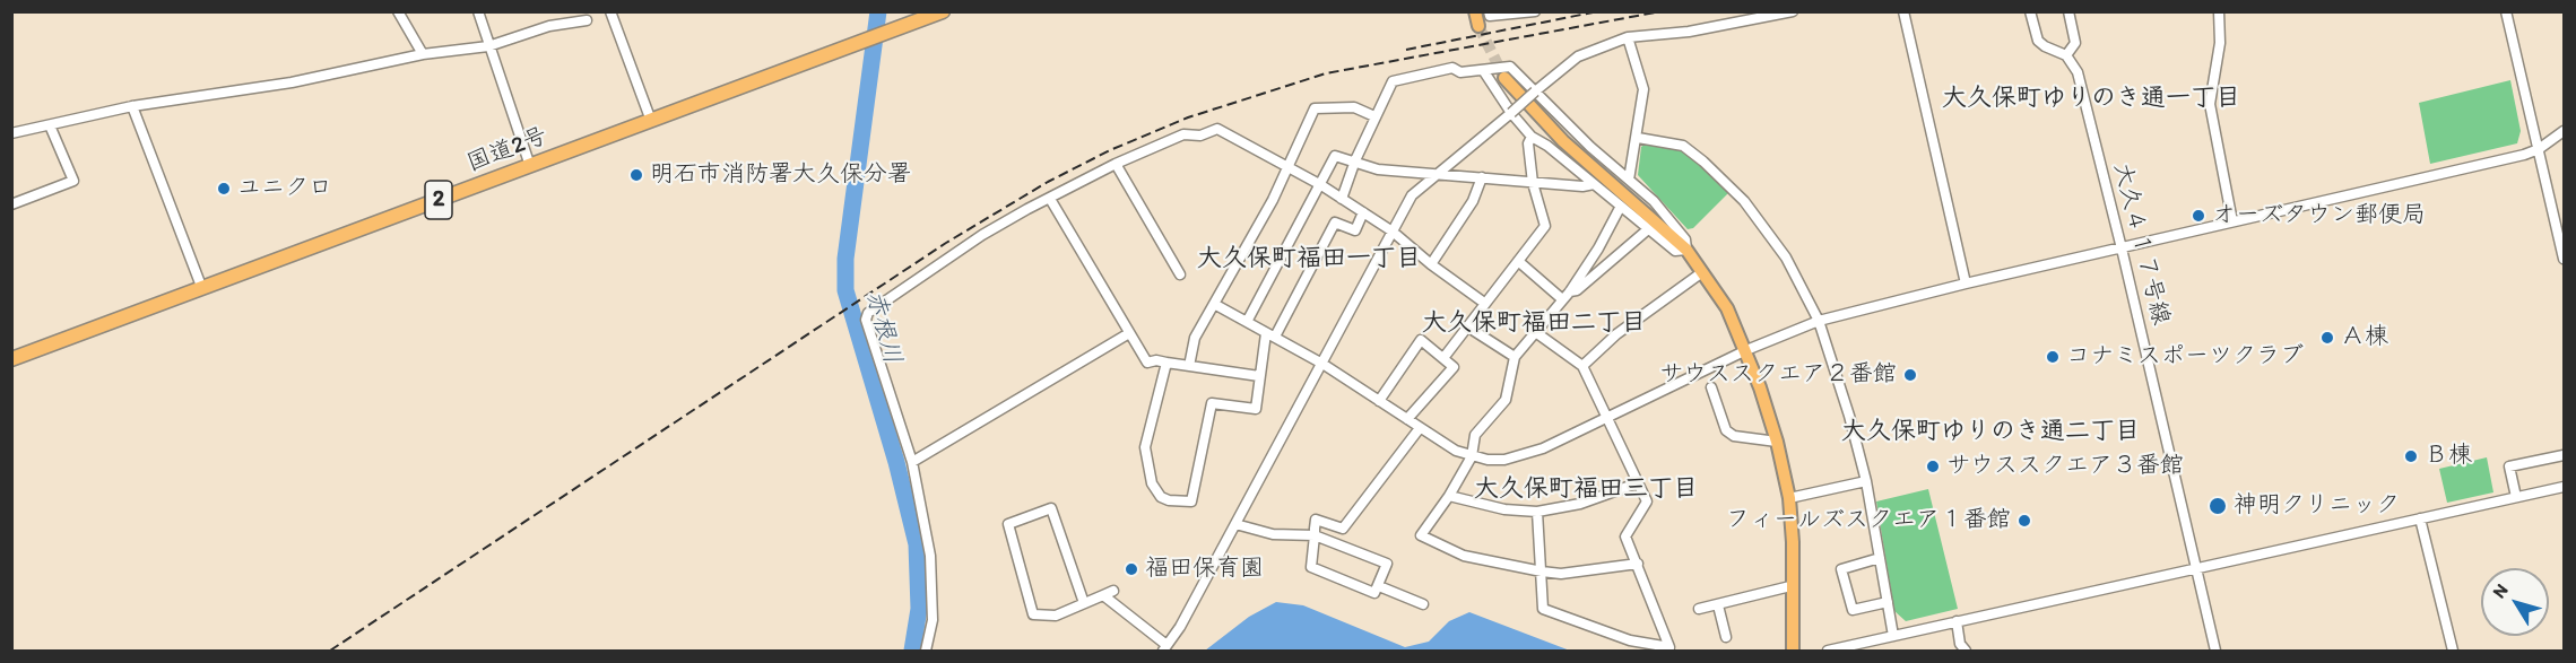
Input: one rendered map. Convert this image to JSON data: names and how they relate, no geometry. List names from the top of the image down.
{
  "streets": {
    "highway": ["国道2号", "2"],
    "street": ["大久４１７号線"]
  },
  "districts": [
    "大久保町ゆりのき通一丁目",
    "大久保町福田一丁目",
    "大久保町福田二丁目",
    "大久保町ゆりのき通二丁目",
    "大久保町福田三丁目"
  ],
  "water": ["赤根川"],
  "places": [
    "明石市消防署大久保分署",
    "ユニクロ",
    "オーズタウン郵便局",
    "Ａ棟",
    "コナミスポーツクラブ",
    "サウススクエア２番館",
    "Ｂ棟",
    "サウススクエア３番館",
    "神明クリニック",
    "フィールズスクエア１番館",
    "福田保育園"
  ],
  "north": "top left"
}
